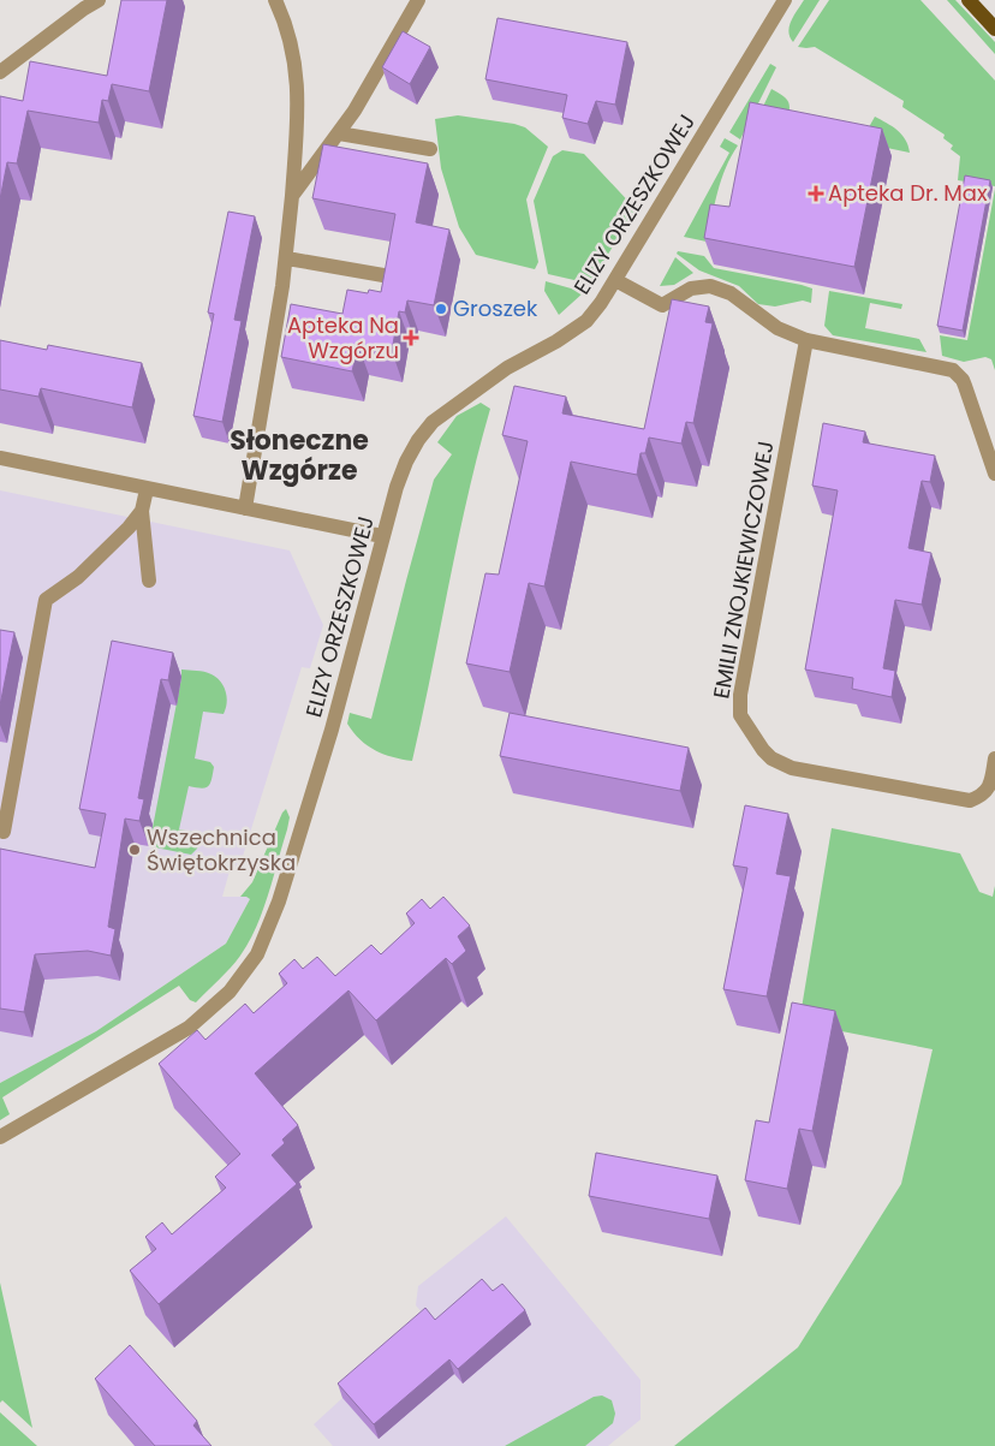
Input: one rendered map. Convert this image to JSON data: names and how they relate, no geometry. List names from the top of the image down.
{
  "streets": {
    "street": ["ELIZY ORZESZKOWEJ", "EMILII ZNOJKIEWICZOWEJ"]
  },
  "districts": ["Słoneczne Wzgórze"],
  "places": {
    "health": ["Apteka Dr. Max", "Apteka Na Wzgórzu"],
    "other": ["Groszek", "Wszechnica Świętokrzyska"]
  }
}
